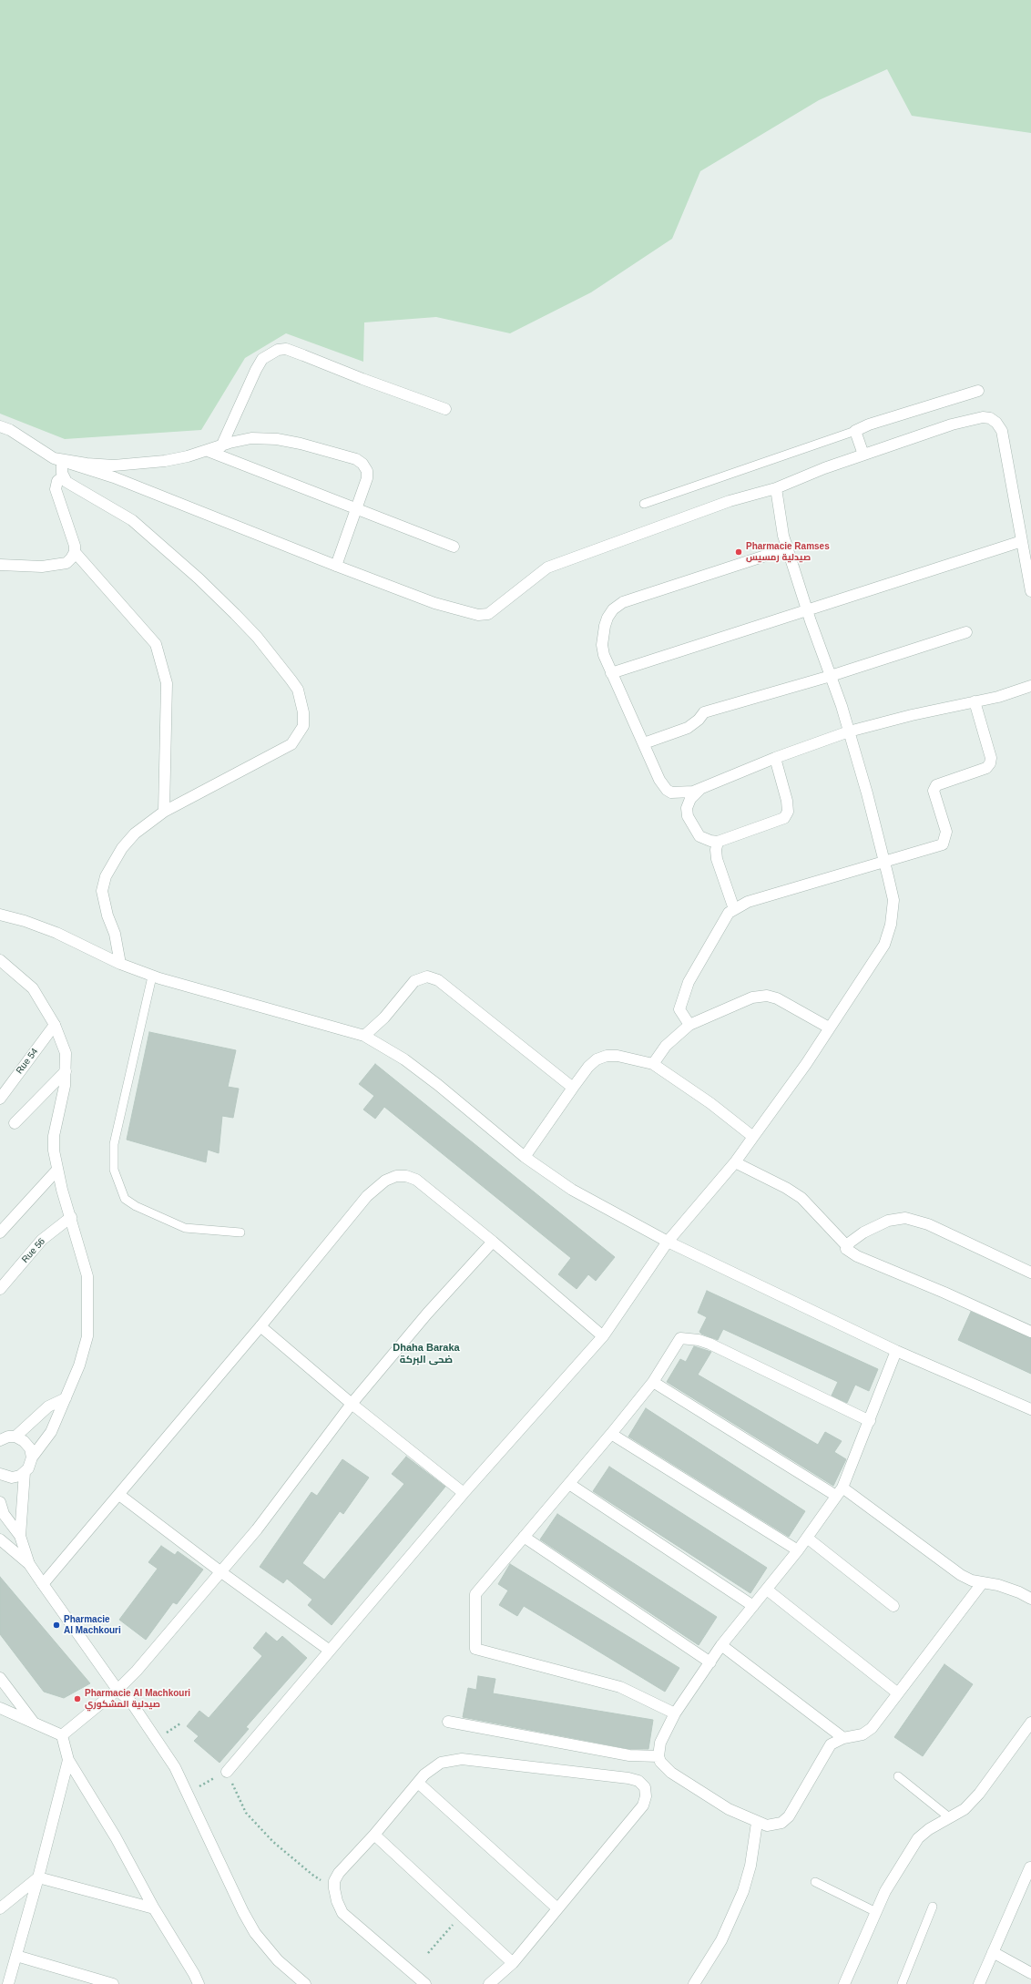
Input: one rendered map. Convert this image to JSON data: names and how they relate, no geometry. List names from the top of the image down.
{
  "streets": {
    "street": ["Rue 54", "Rue 56"]
  },
  "districts": ["Dhaha Baraka ضحى البركة"],
  "places": ["Pharmacie Ramses صيدلية رمسيس", "Pharmacie Al Machkouri", "Pharmacie Al Machkouri صيدلية المشكوري"]
}
